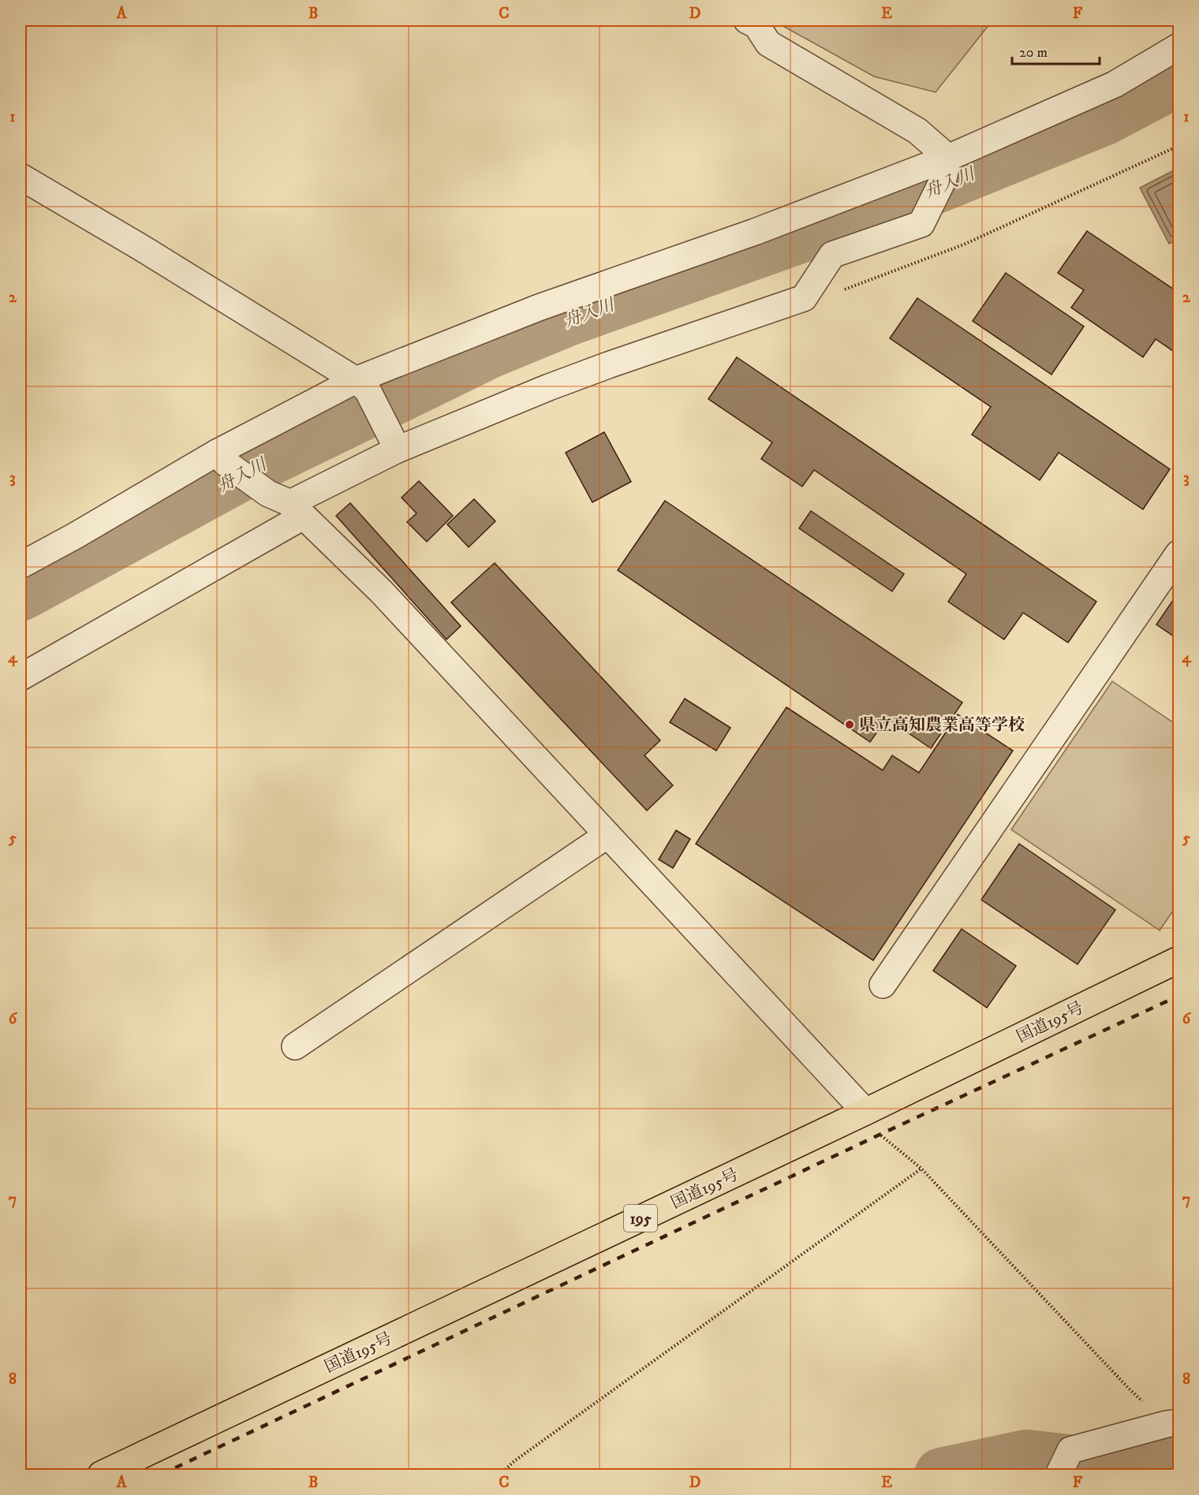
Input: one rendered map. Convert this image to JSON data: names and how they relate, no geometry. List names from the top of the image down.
{
  "streets": {
    "highway": ["国道195号", "195"]
  },
  "water": ["舟入川"],
  "places": ["県立高知農業高等学校"],
  "scale_bar": "20 m",
  "grid": {
    "columns": [
      "A",
      "B",
      "C",
      "D",
      "E",
      "F"
    ],
    "rows": [
      "1",
      "2",
      "3",
      "4",
      "5",
      "6",
      "7",
      "8"
    ]
  }
}
